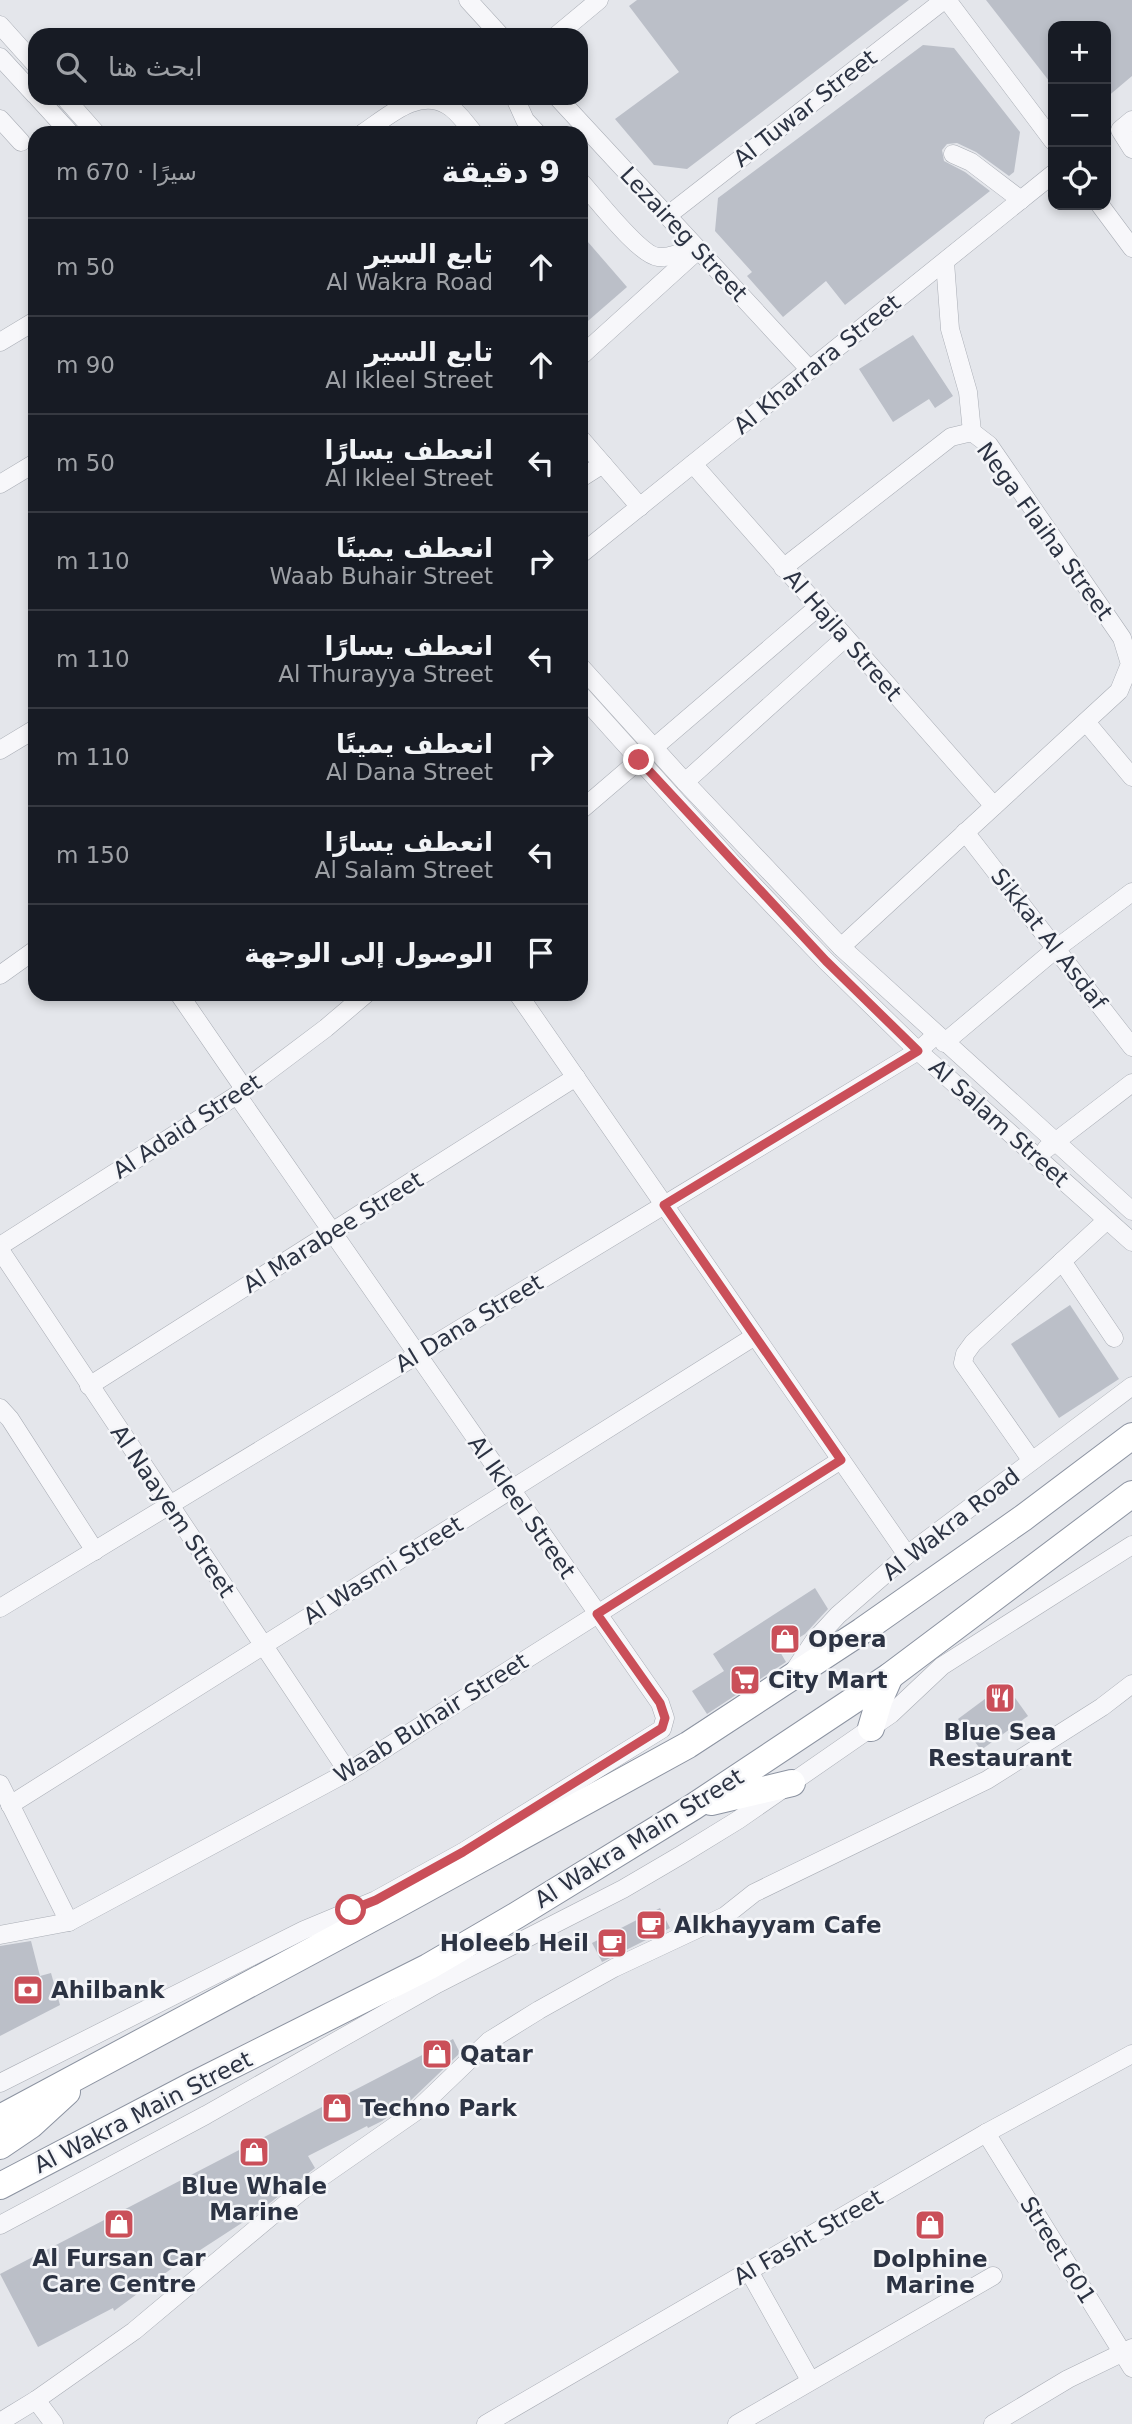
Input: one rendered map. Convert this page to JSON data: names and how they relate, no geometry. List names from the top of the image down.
{
  "streets": {
    "highway": ["Al Wakra Main Street"],
    "street": [
      "Al Tuwar Street",
      "Lezaireg Street",
      "Al Kharrara Street",
      "Nega Flaiha Street",
      "Al Hajla Street",
      "Sikkat Al Asdaf",
      "Al Salam Street",
      "Al Adaid Street",
      "Al Marabee Street",
      "Al Dana Street",
      "Al Ikleel Street",
      "Al Naayem Street",
      "Al Wakra Road",
      "Al Wasmi Street",
      "Waab Buhair Street",
      "Al Fasht Street",
      "Street 601"
    ]
  },
  "crossings": [
    ["Al Tuwar Street", "Lezaireg Street"],
    ["Lezaireg Street", "Al Kharrara Street"],
    ["Al Kharrara Street", "Al Hajla Street"],
    ["Nega Flaiha Street", "Al Hajla Street"],
    ["Nega Flaiha Street", "Sikkat Al Asdaf"],
    ["Nega Flaiha Street", "Al Salam Street"],
    ["Sikkat Al Asdaf", "Al Dana Street"],
    ["Al Salam Street", "Al Dana Street"],
    ["Al Adaid Street", "Al Ikleel Street"],
    ["Al Adaid Street", "Al Naayem Street"],
    ["Al Marabee Street", "Al Ikleel Street"],
    ["Al Marabee Street", "Al Naayem Street"],
    ["Al Dana Street", "Al Ikleel Street"],
    ["Al Dana Street", "Al Naayem Street"],
    ["Al Ikleel Street", "Al Wasmi Street"],
    ["Al Ikleel Street", "Waab Buhair Street"],
    ["Al Naayem Street", "Al Wasmi Street"],
    ["Al Naayem Street", "Waab Buhair Street"],
    ["Al Fasht Street", "Street 601"]
  ],
  "places": {
    "shop": [
      "Opera",
      "Qatar",
      "Techno Park",
      "Blue Whale Marine",
      "Al Fursan Car Care Centre",
      "Dolphine Marine"
    ],
    "supermarket": ["City Mart"],
    "restaurant": ["Blue Sea Restaurant"],
    "cafe": ["Alkhayyam Cafe", "Holeeb Heil"],
    "bank": ["Ahilbank"]
  },
  "page": {
    "map_buttons": ["+", "−"],
    "search": "ابحث هنا",
    "heading": ["9 دقيقة", "سيرًا · 670 m"],
    "list": [
      ["تابع السير", "Al Wakra Road", "50 m"],
      ["تابع السير", "Al Ikleel Street", "90 m"],
      ["انعطف يسارًا", "Al Ikleel Street", "50 m"],
      ["انعطف يمينًا", "Waab Buhair Street", "110 m"],
      ["انعطف يسارًا", "Al Thurayya Street", "110 m"],
      ["انعطف يمينًا", "Al Dana Street", "110 m"],
      ["انعطف يسارًا", "Al Salam Street", "150 m"],
      "الوصول إلى الوجهة"
    ]
  }
}
